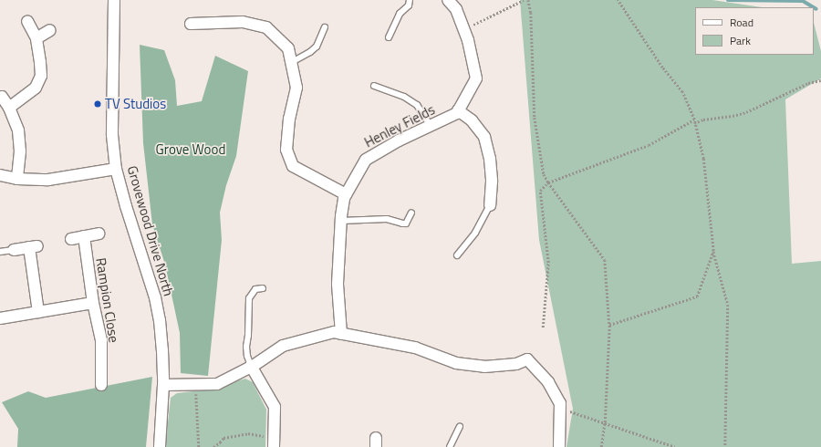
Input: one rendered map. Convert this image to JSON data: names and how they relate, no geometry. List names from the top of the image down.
{
  "streets": {
    "street": ["Henley Fields", "Grovewood Drive North", "Rampion Close"]
  },
  "parks": ["Grove Wood"],
  "places": ["TV Studios"],
  "legend": ["Road", "Park"]
}
